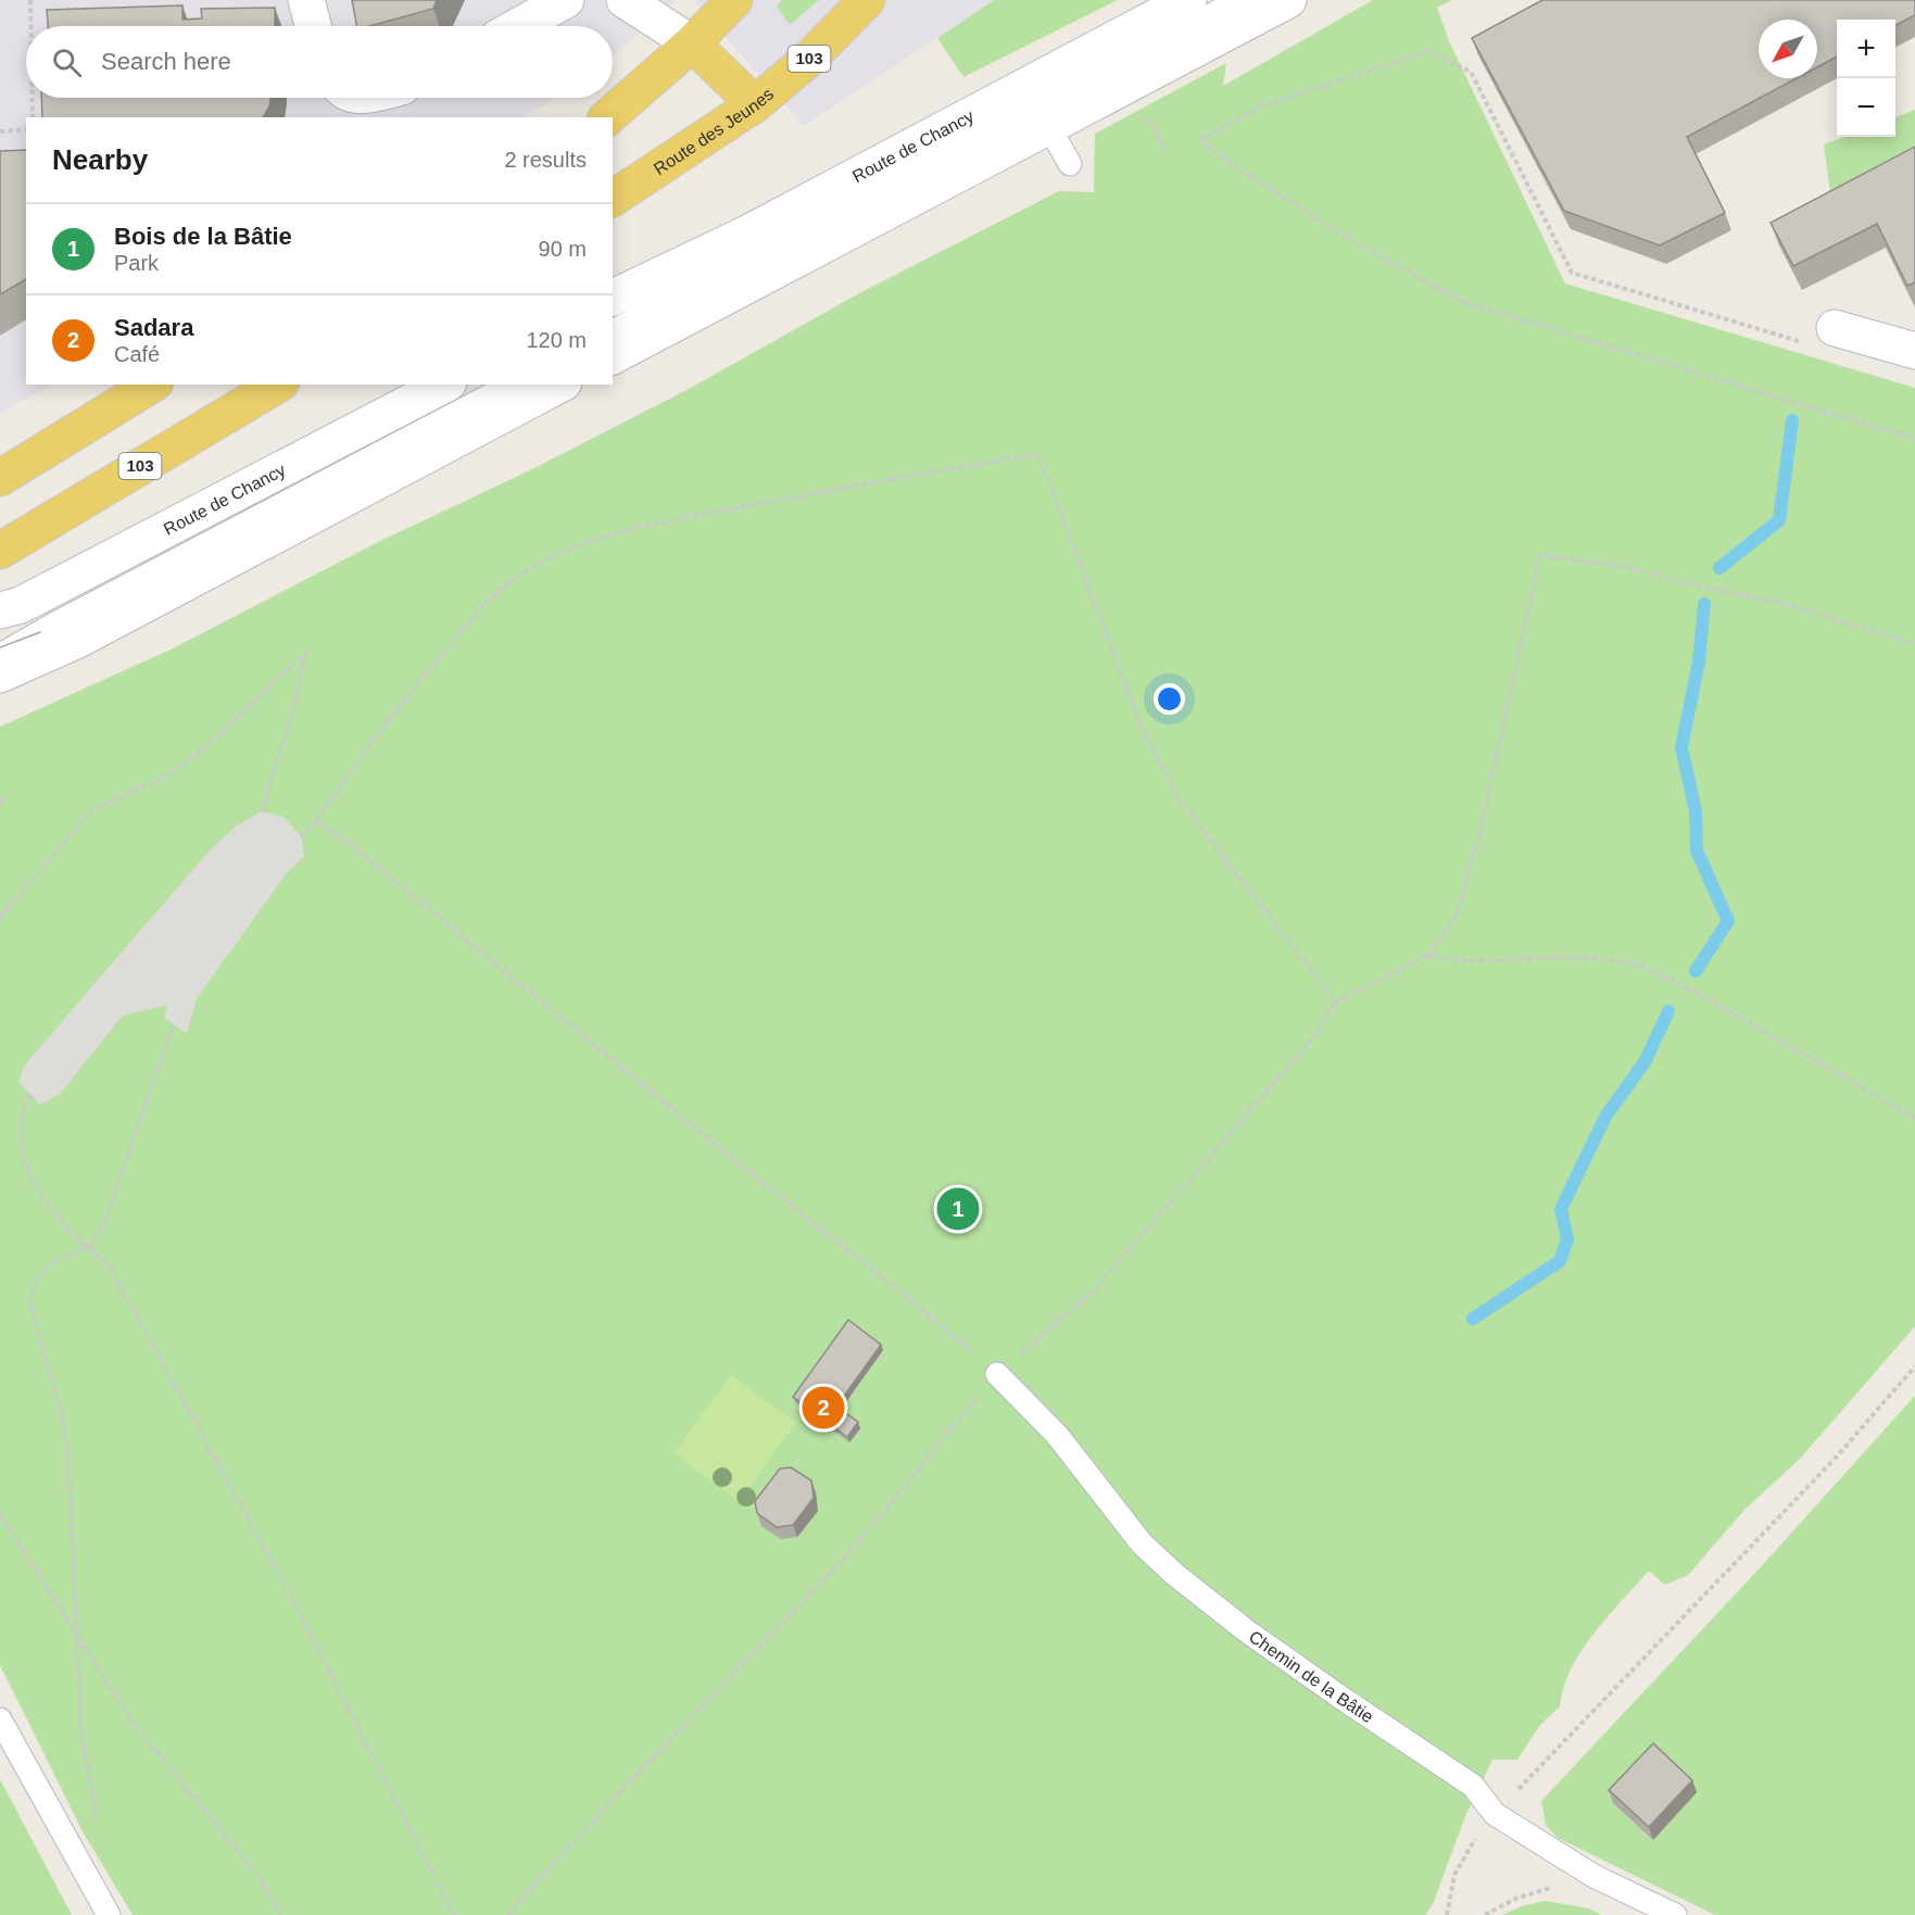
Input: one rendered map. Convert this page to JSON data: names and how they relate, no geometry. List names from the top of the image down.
{
  "streets": {
    "main road": ["103", "Route des Jeunes", "Route de Chancy"],
    "lane": ["Chemin de la Bâtie"]
  },
  "north": "bottom left",
  "page": {
    "map_buttons": ["+", "−"],
    "search": "Search here",
    "heading": ["Nearby", "2 results"],
    "list": [
      {
        "mark": "1",
        "name": "Bois de la Bâtie",
        "note": "Park",
        "value": "90 m"
      },
      {
        "mark": "2",
        "name": "Sadara",
        "note": "Café",
        "value": "120 m"
      }
    ],
    "pins": ["1", "2"]
  }
}
